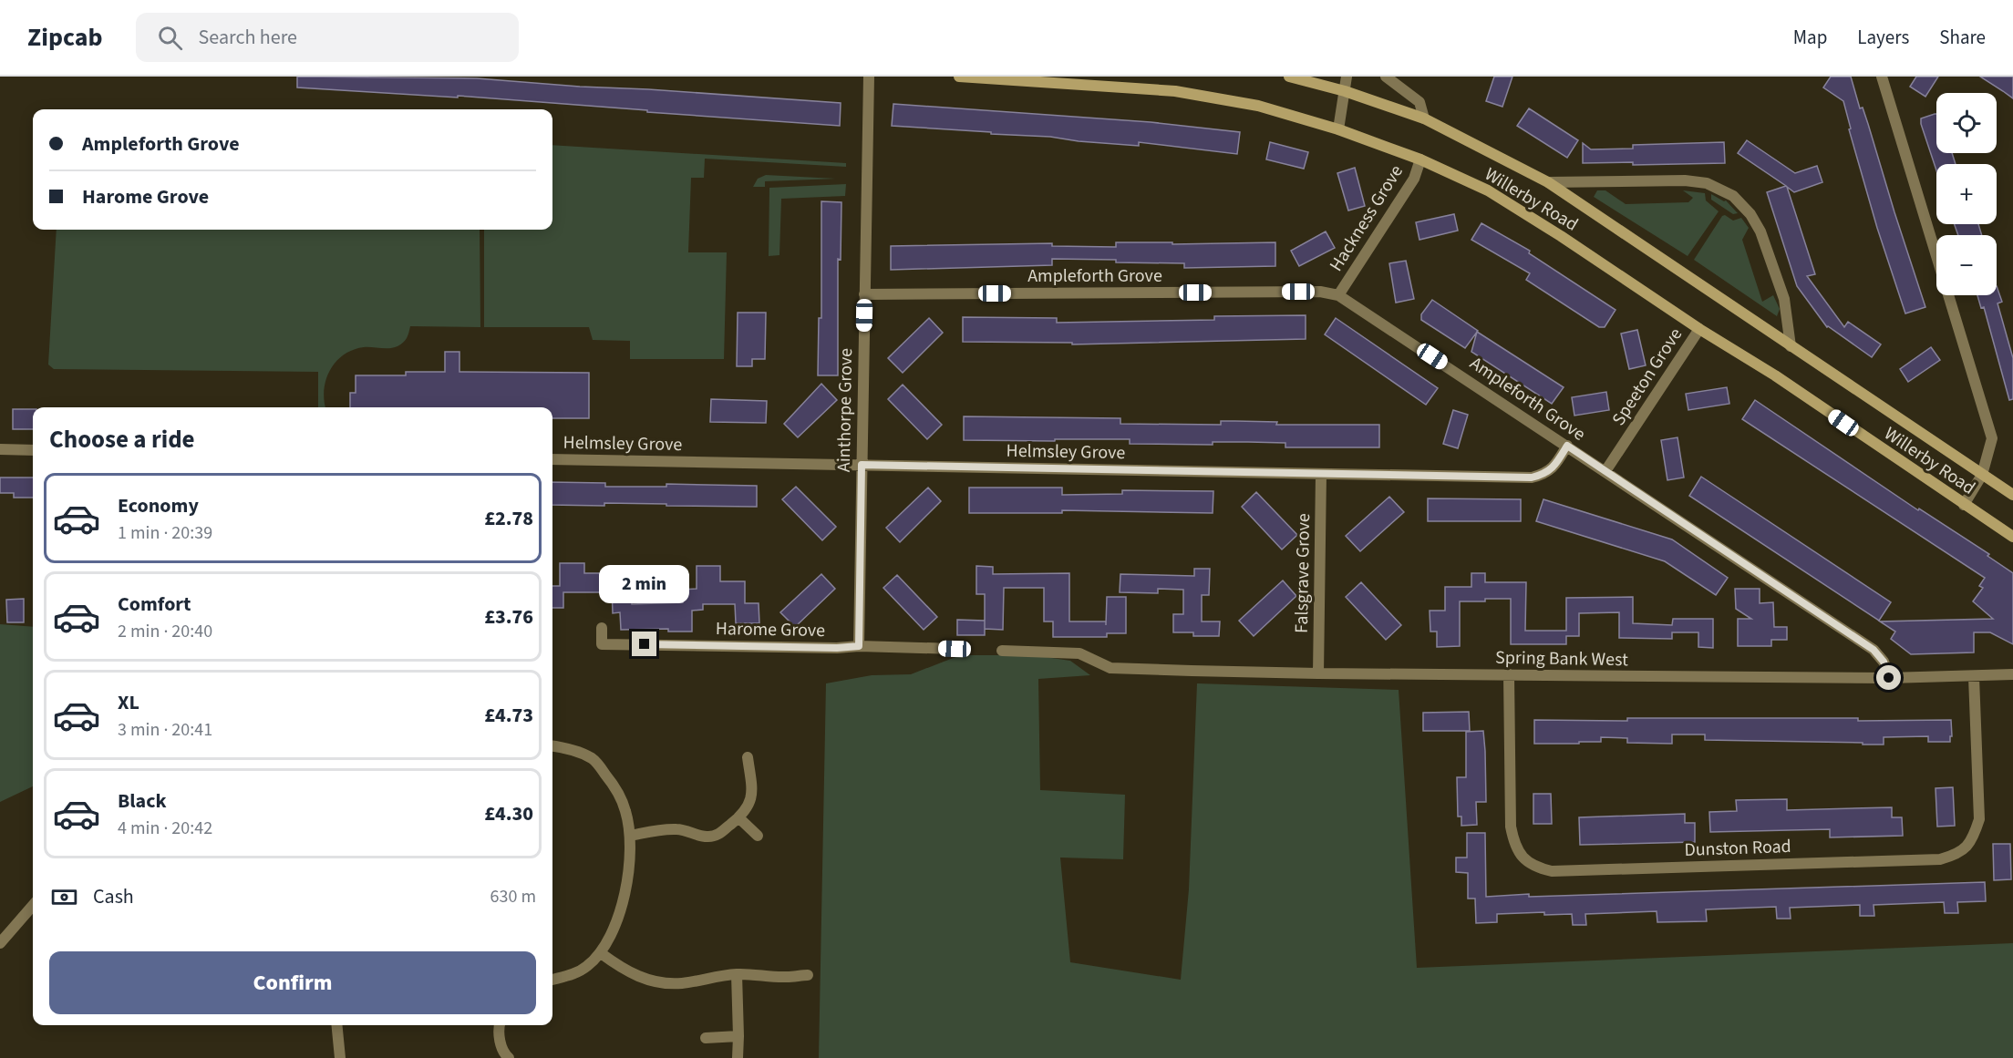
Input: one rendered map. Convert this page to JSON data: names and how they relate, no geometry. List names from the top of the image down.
{
  "streets": {
    "street": [
      "Willerby Road",
      "Hackness Grove",
      "Ampleforth Grove",
      "Speeton Grove",
      "Ainthorpe Grove",
      "Helmsley Grove",
      "Falsgrave Grove",
      "Harome Grove",
      "Spring Bank West",
      "Dunston Road"
    ]
  },
  "crossings": [
    ["Willerby Road", "Hackness Grove"],
    ["Willerby Road", "Speeton Grove"],
    ["Hackness Grove", "Ampleforth Grove"],
    ["Ampleforth Grove", "Speeton Grove"],
    ["Ampleforth Grove", "Ainthorpe Grove"],
    ["Ampleforth Grove", "Helmsley Grove"],
    ["Ampleforth Grove", "Spring Bank West"],
    ["Ainthorpe Grove", "Helmsley Grove"],
    ["Ainthorpe Grove", "Harome Grove"],
    ["Helmsley Grove", "Falsgrave Grove"],
    ["Falsgrave Grove", "Spring Bank West"],
    ["Spring Bank West", "Dunston Road"]
  ],
  "page": {
    "header": "Zipcab",
    "search": "Search here",
    "nav": ["Map", "Layers", "Share"],
    "map_buttons": ["+", "−"],
    "banner": ["Ampleforth Grove", "Harome Grove"],
    "heading": "Choose a ride",
    "list": [
      {
        "name": "Economy",
        "note": "1 min · 20:39",
        "value": "£2.78"
      },
      {
        "name": "Comfort",
        "note": "2 min · 20:40",
        "value": "£3.76"
      },
      {
        "name": "XL",
        "note": "3 min · 20:41",
        "value": "£4.73"
      },
      {
        "name": "Black",
        "note": "4 min · 20:42",
        "value": "£4.30"
      }
    ],
    "bubble": "2 min",
    "pay": ["Cash", "630 m"],
    "buttons": "Confirm"
  }
}
